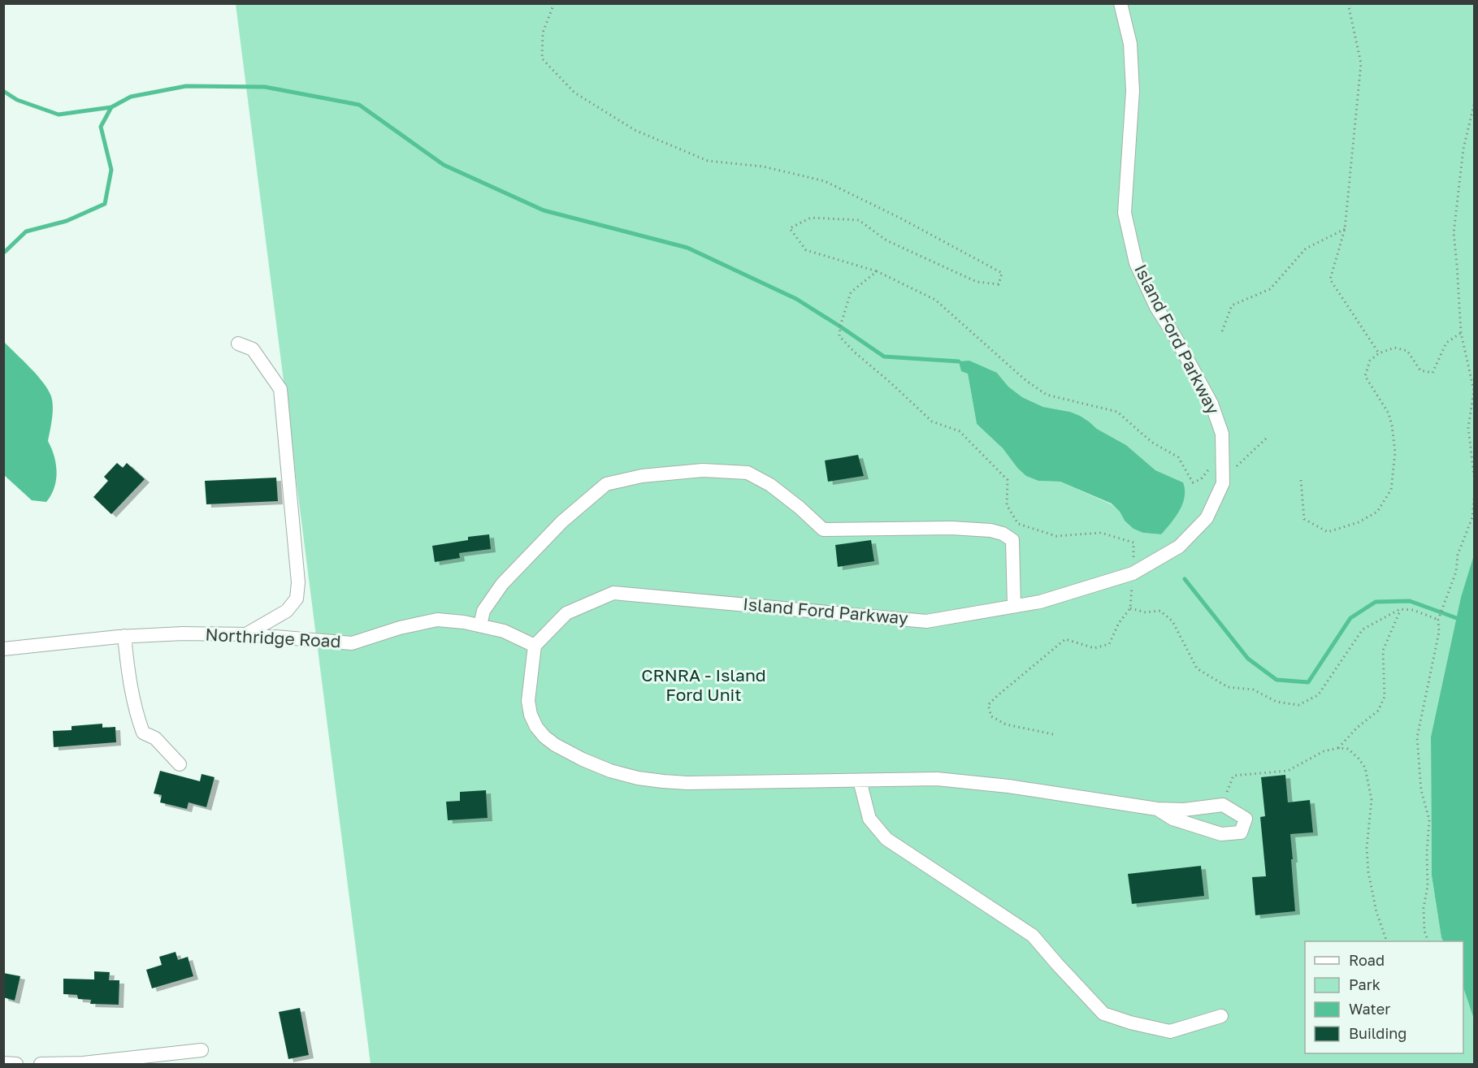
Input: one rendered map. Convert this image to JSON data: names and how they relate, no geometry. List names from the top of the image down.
{
  "streets": {
    "street": ["Island Ford Parkway", "Northridge Road"]
  },
  "crossings": [
    ["Island Ford Parkway", "Northridge Road"]
  ],
  "parks": ["CRNRA - Island Ford Unit"],
  "legend": [
    "Road",
    "Park",
    "Water",
    "Building"
  ]
}
